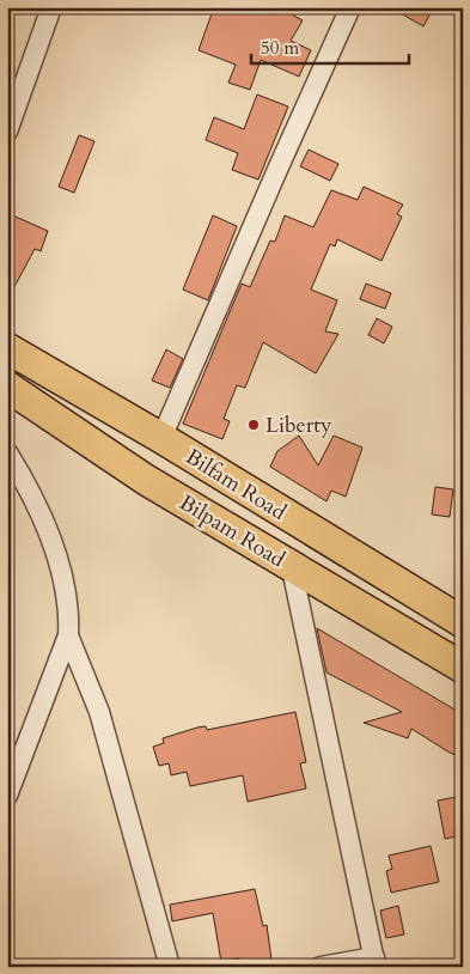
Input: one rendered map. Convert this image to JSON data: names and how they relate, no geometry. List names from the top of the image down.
{
  "streets": {
    "main road": ["Bilfam Road", "Bilpam Road"]
  },
  "places": ["Liberty"],
  "scale_bar": "50 m"
}
